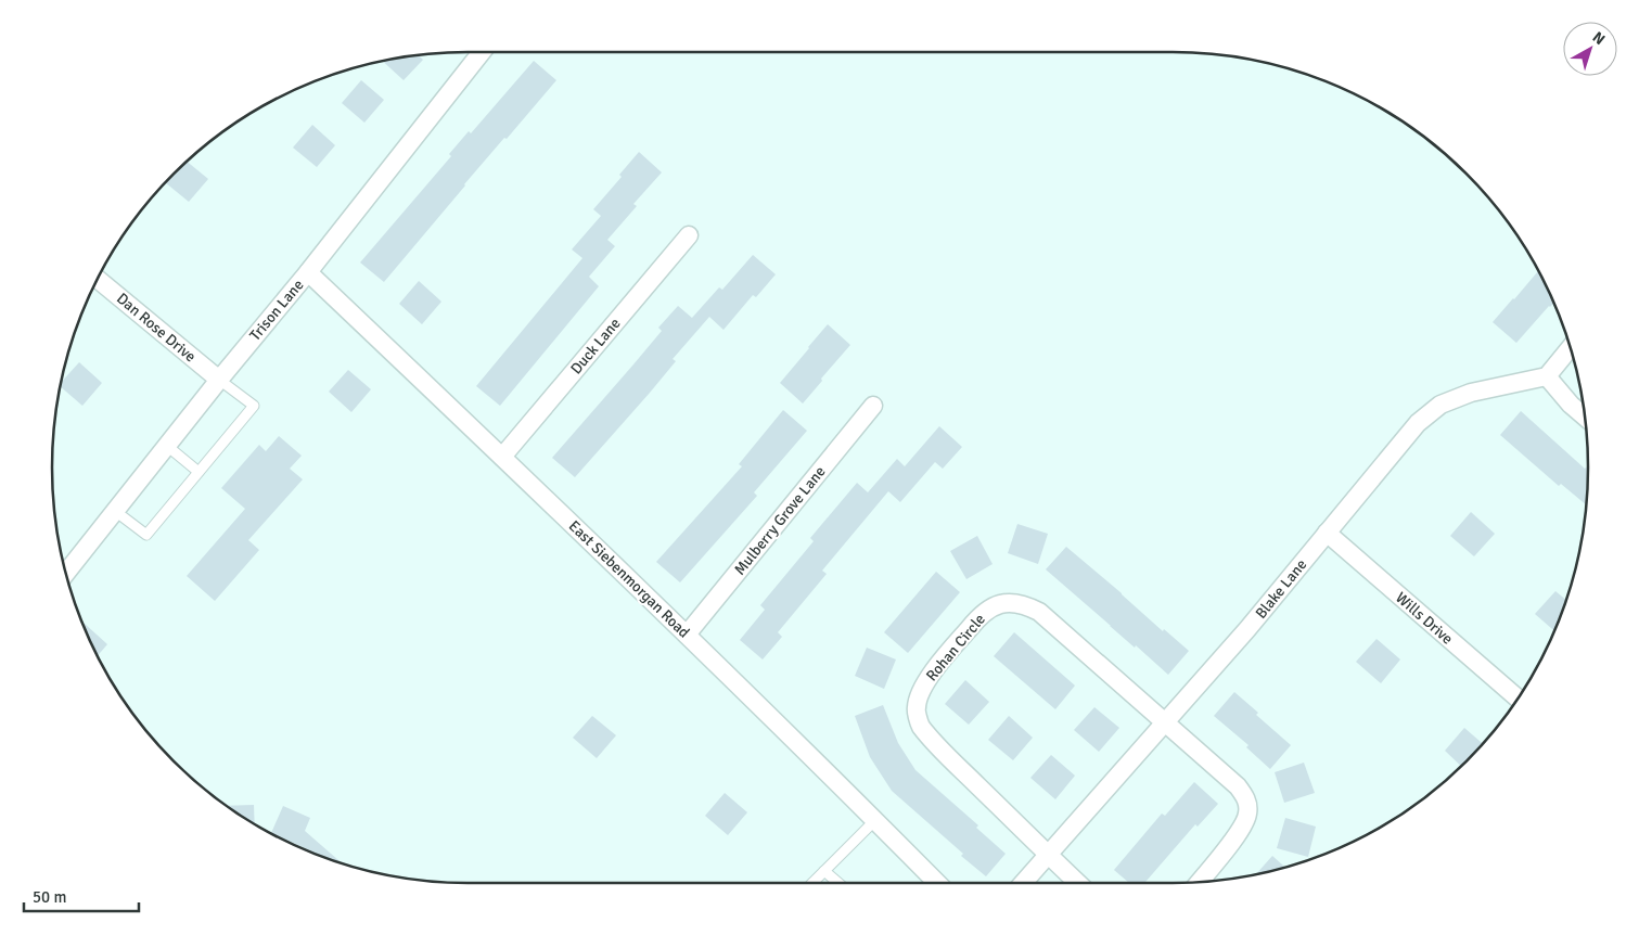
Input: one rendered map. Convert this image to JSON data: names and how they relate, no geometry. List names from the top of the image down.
{
  "streets": {
    "street": [
      "Trison Lane",
      "Dan Rose Drive",
      "Duck Lane",
      "Mulberry Grove Lane",
      "East Siebenmorgan Road",
      "Blake Lane",
      "Wills Drive",
      "Rohan Circle"
    ]
  },
  "crossings": [
    ["Trison Lane", "Dan Rose Drive"],
    ["Trison Lane", "East Siebenmorgan Road"],
    ["Duck Lane", "East Siebenmorgan Road"],
    ["Mulberry Grove Lane", "East Siebenmorgan Road"],
    ["Blake Lane", "Wills Drive"],
    ["Blake Lane", "Rohan Circle"]
  ],
  "scale_bar": "50 m",
  "north": "top right"
}
